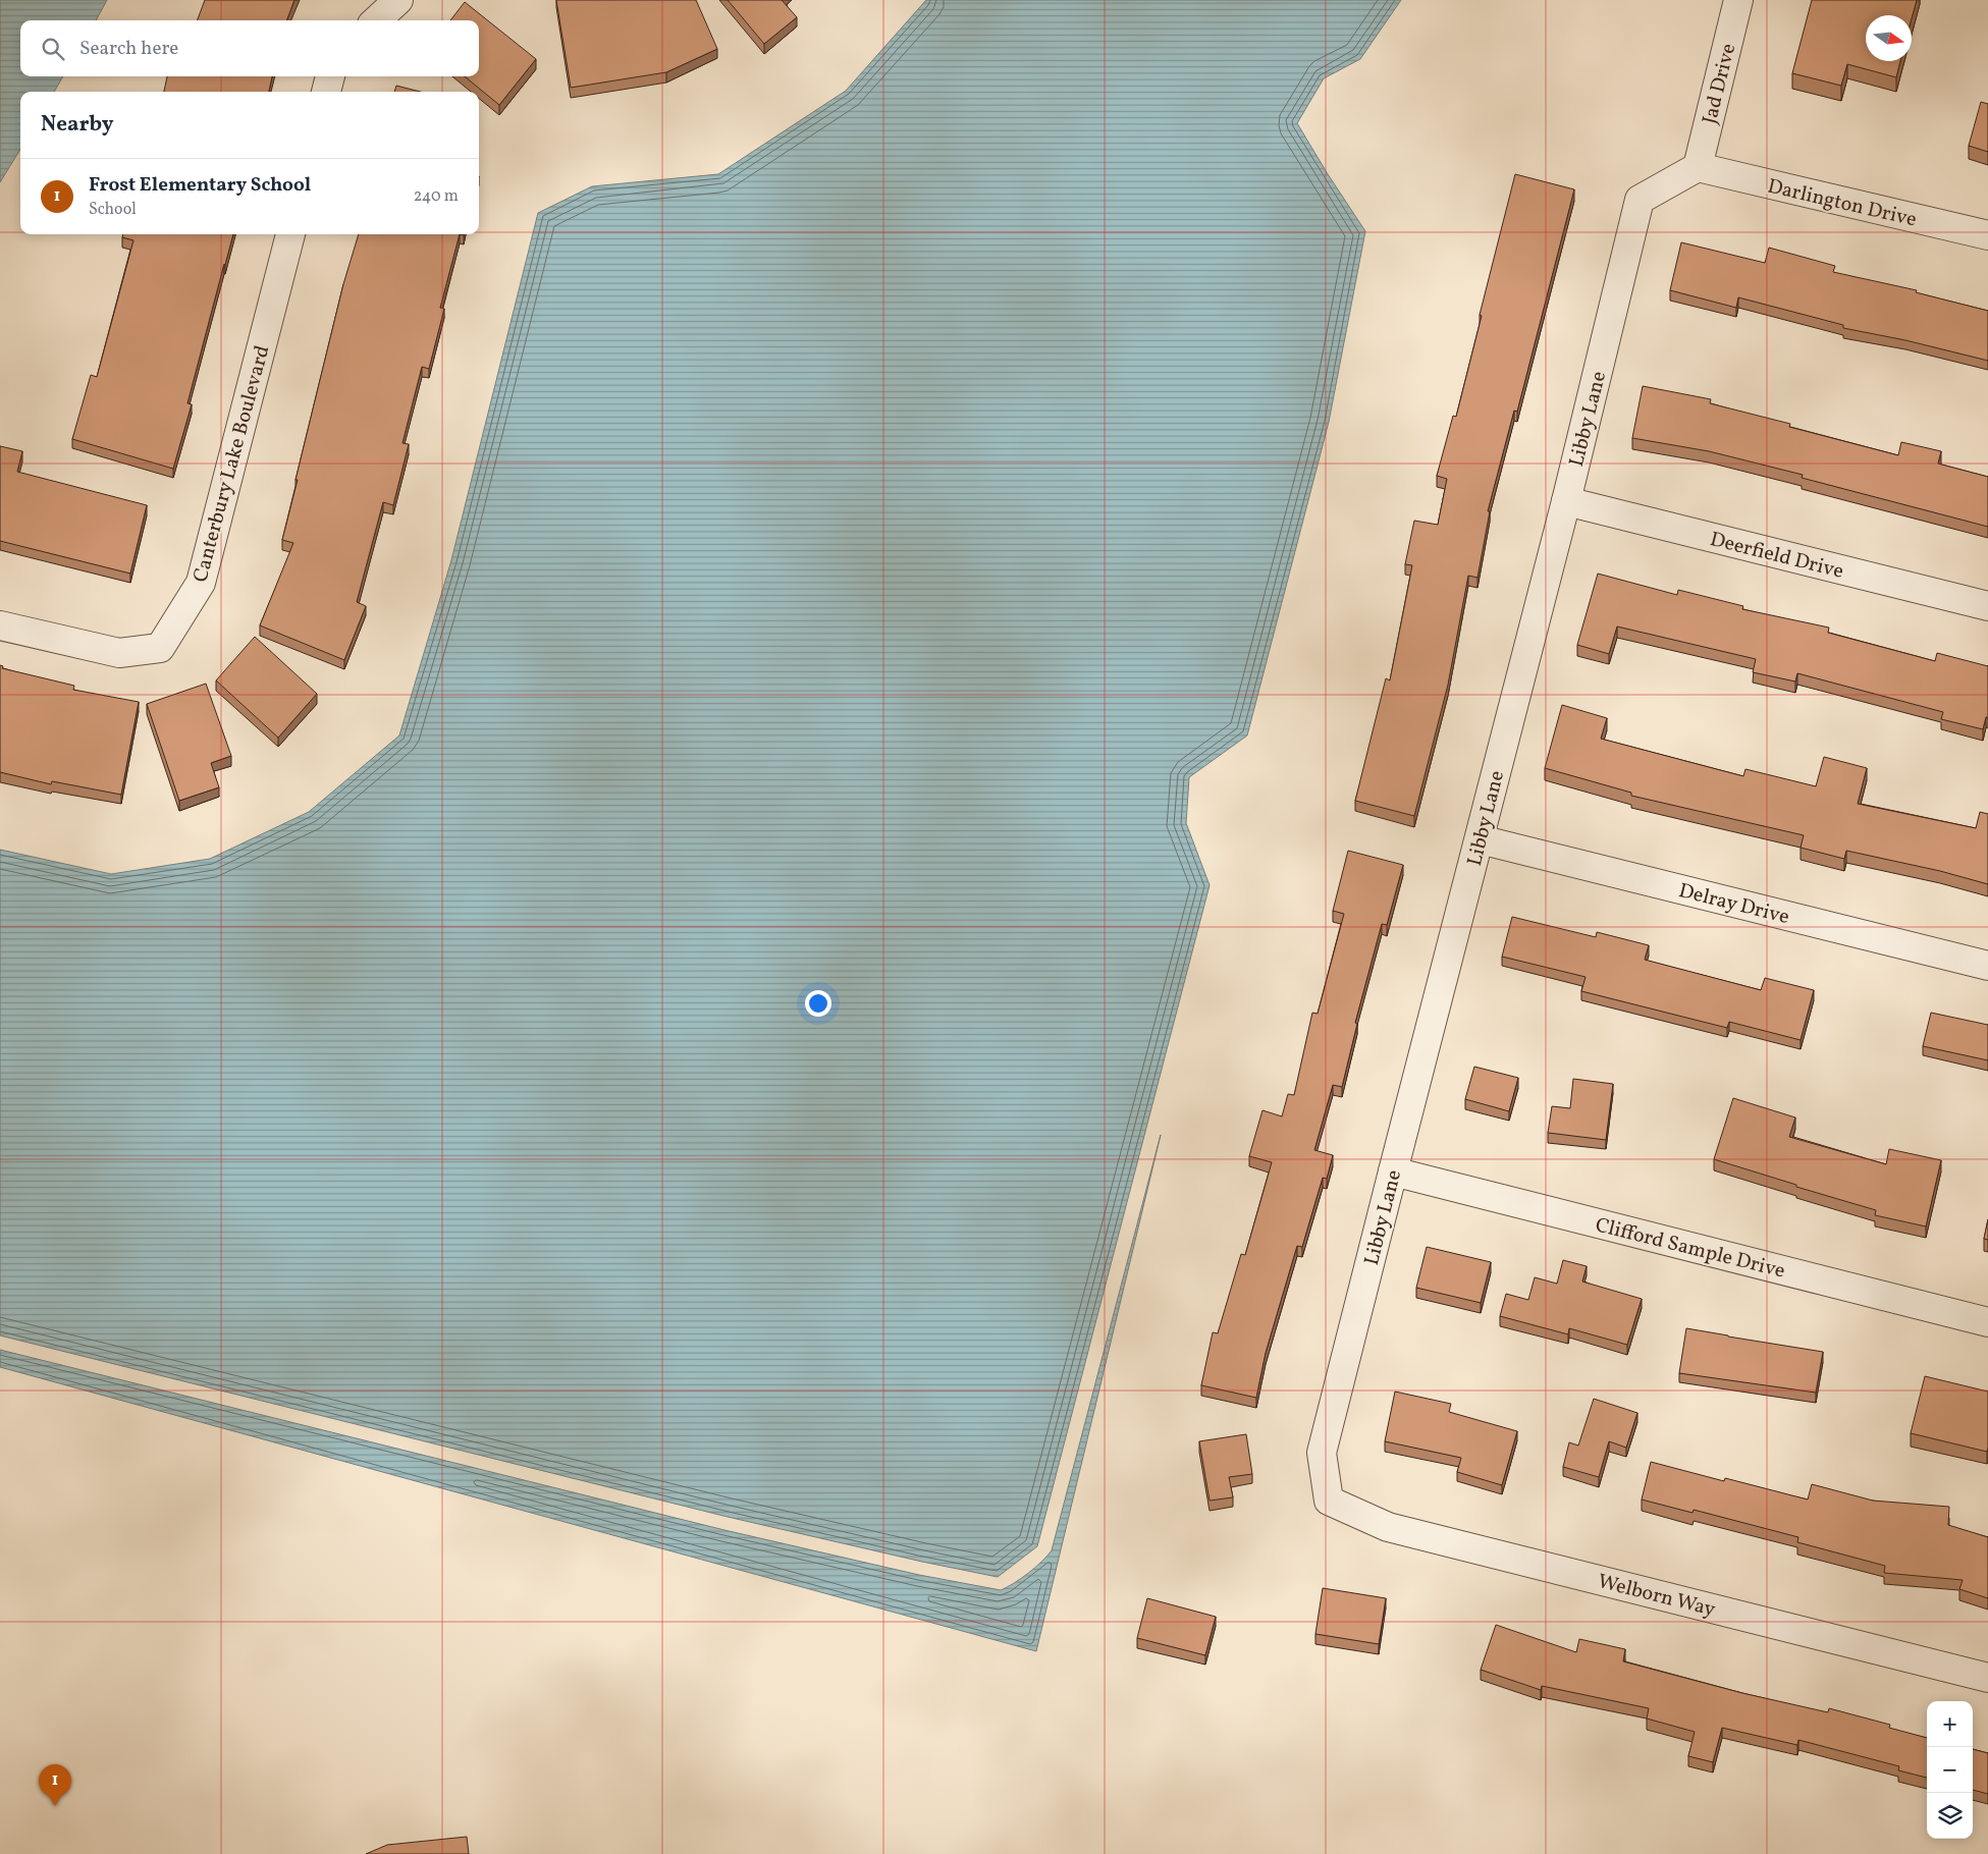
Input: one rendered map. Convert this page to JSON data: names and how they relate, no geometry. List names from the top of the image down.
{
  "streets": {
    "street": [
      "Jad Drive",
      "Darlington Drive",
      "Libby Lane",
      "Canterbury Lake Boulevard",
      "Deerfield Drive",
      "Delray Drive",
      "Clifford Sample Drive",
      "Welborn Way"
    ]
  },
  "crossings": [
    ["Jad Drive", "Darlington Drive"],
    ["Jad Drive", "Libby Lane"],
    ["Darlington Drive", "Libby Lane"],
    ["Libby Lane", "Deerfield Drive"],
    ["Libby Lane", "Delray Drive"],
    ["Libby Lane", "Clifford Sample Drive"],
    ["Libby Lane", "Welborn Way"]
  ],
  "north": "right",
  "page": {
    "search": "Search here",
    "heading": "Nearby",
    "list": [
      {
        "mark": "1",
        "name": "Frost Elementary School",
        "note": "School",
        "value": "240 m"
      }
    ],
    "map_buttons": ["+", "−"],
    "pins": "1"
  }
}
